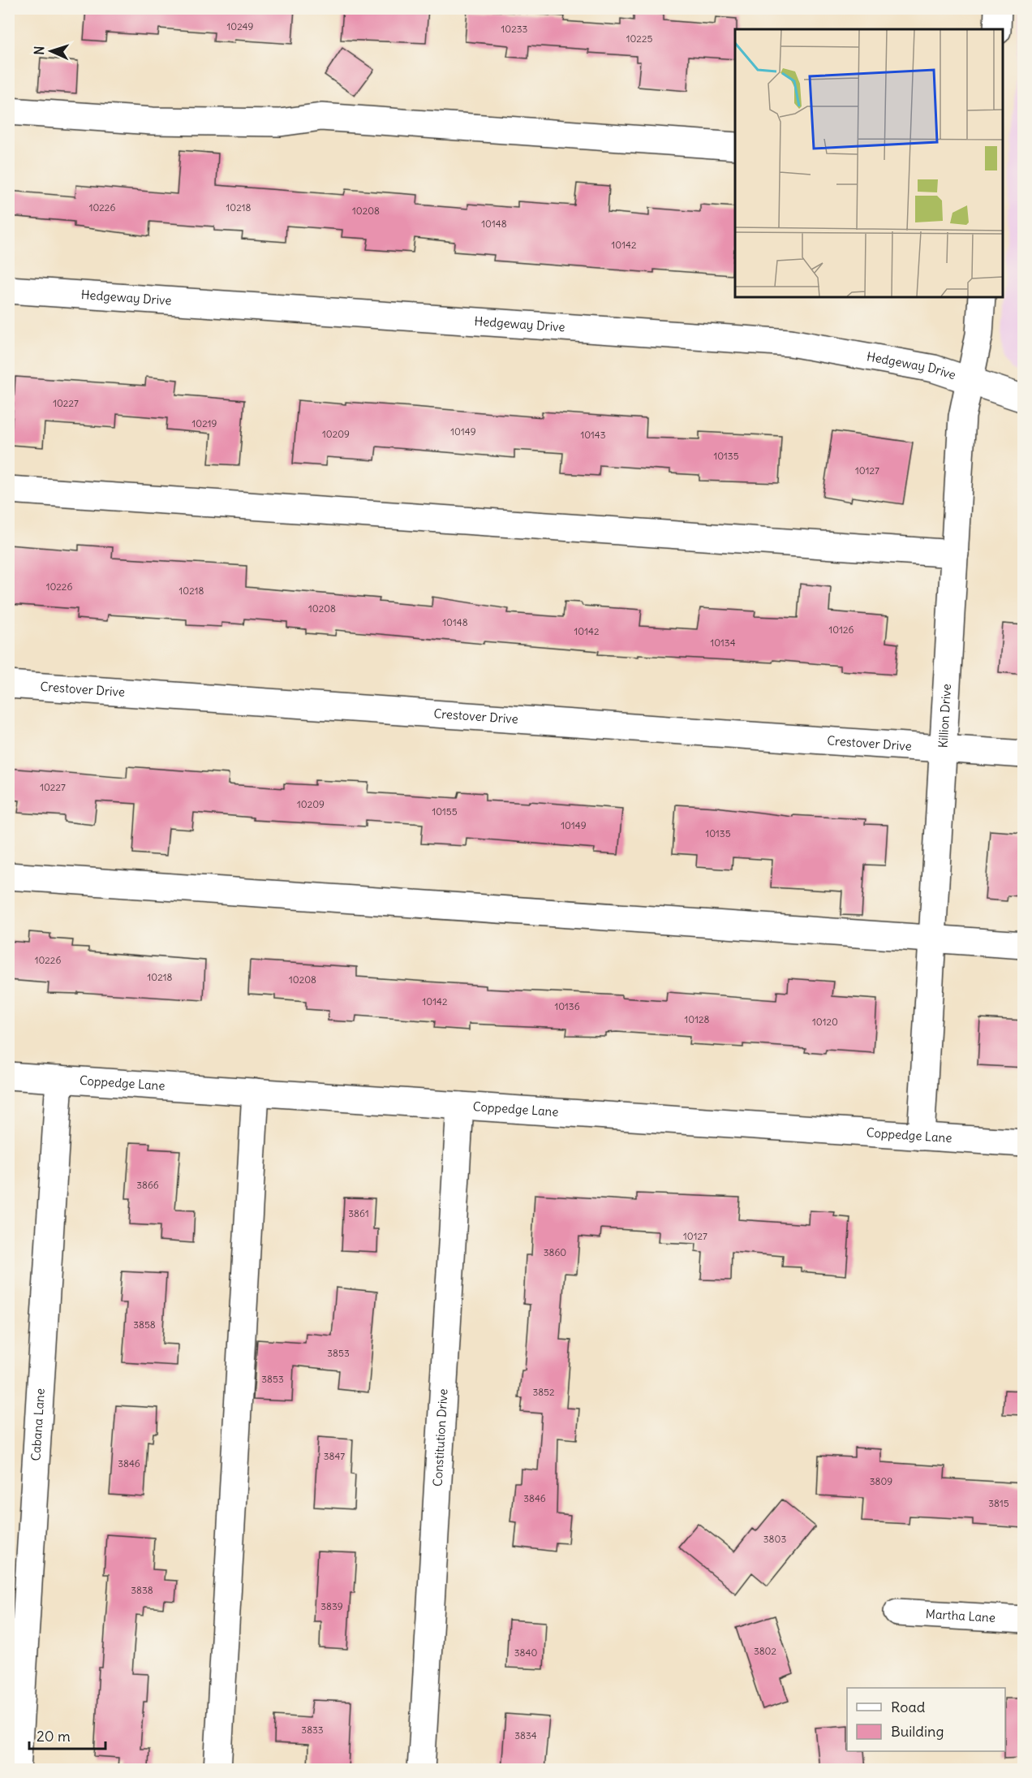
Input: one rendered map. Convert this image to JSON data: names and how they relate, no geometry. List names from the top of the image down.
{
  "streets": {
    "street": [
      "Hedgeway Drive",
      "Crestover Drive",
      "Killion Drive",
      "Coppedge Lane",
      "Cabana Lane",
      "Constitution Drive",
      "Martha Lane"
    ]
  },
  "crossings": [
    ["Hedgeway Drive", "Killion Drive"],
    ["Crestover Drive", "Killion Drive"],
    ["Killion Drive", "Coppedge Lane"],
    ["Coppedge Lane", "Cabana Lane"],
    ["Coppedge Lane", "Constitution Drive"]
  ],
  "house_numbers": [
    "10249",
    "10233",
    "10225",
    "10226",
    "10218",
    "10208",
    "10148",
    "10142",
    "10227",
    "10219",
    "10149",
    "10209",
    "10143",
    "10135",
    "10127",
    "10226",
    "10218",
    "10208",
    "10148",
    "10126",
    "10142",
    "10134",
    "10227",
    "10209",
    "10155",
    "10149",
    "10135",
    "10226",
    "10218",
    "10208",
    "10142",
    "10136",
    "10128",
    "10120",
    "3866",
    "3861",
    "10127",
    "3860",
    "3858",
    "3853",
    "3853",
    "3852",
    "3847",
    "3846",
    "3809",
    "3846",
    "3815",
    "3803",
    "3838",
    "3839",
    "3802",
    "3840",
    "3833",
    "3834"
  ],
  "legend": ["Road", "Building"],
  "scale_bar": "20 m",
  "north": "left"
}
